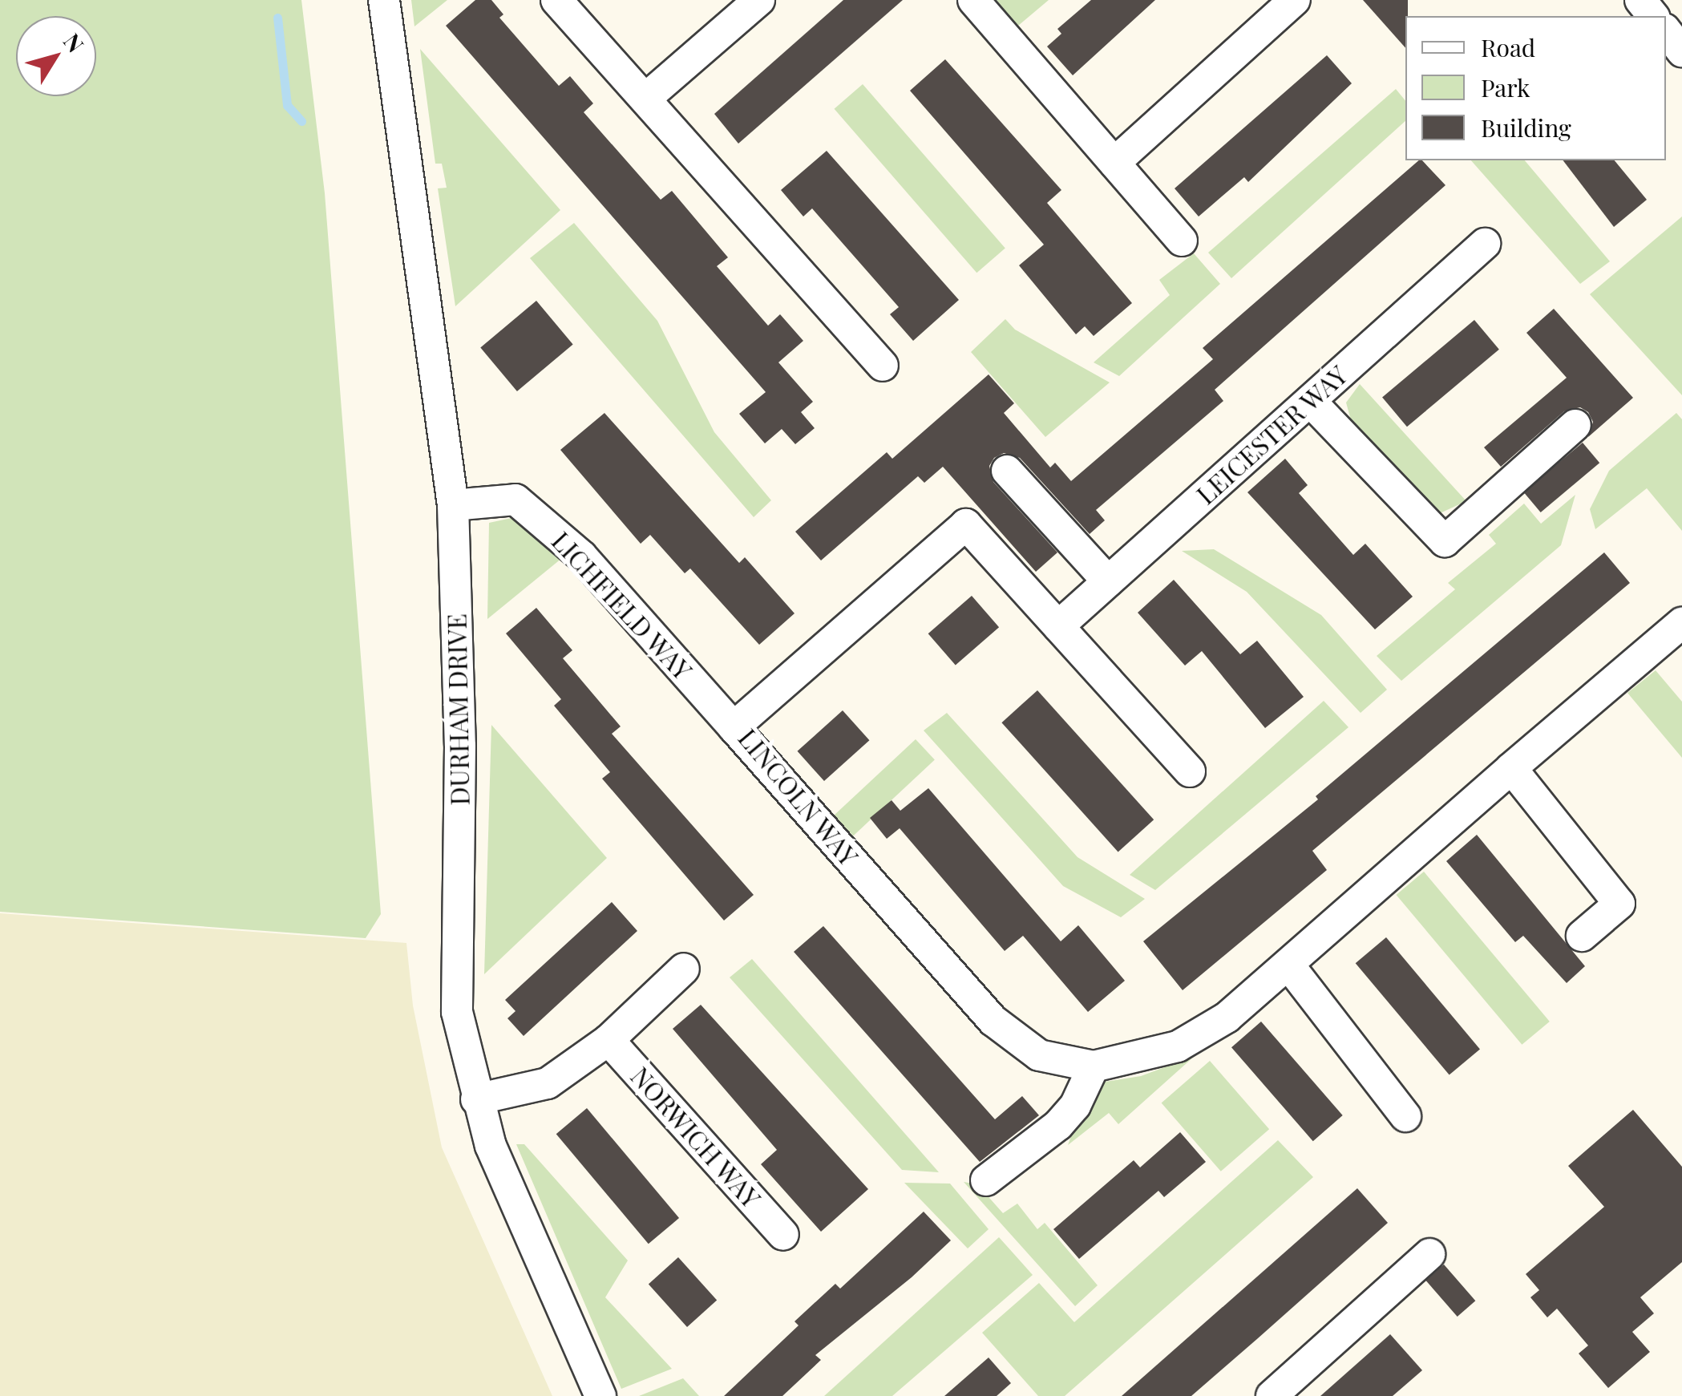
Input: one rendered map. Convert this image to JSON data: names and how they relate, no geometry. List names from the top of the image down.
{
  "streets": {
    "street": [
      "LEICESTER WAY",
      "LICHFIELD WAY",
      "DURHAM DRIVE",
      "LINCOLN WAY",
      "NORWICH WAY"
    ]
  },
  "crossings": [
    ["LEICESTER WAY", "LINCOLN WAY"],
    ["LICHFIELD WAY", "DURHAM DRIVE"],
    ["LICHFIELD WAY", "LINCOLN WAY"]
  ],
  "legend": ["Road", "Park", "Building"],
  "north": "top right"
}
